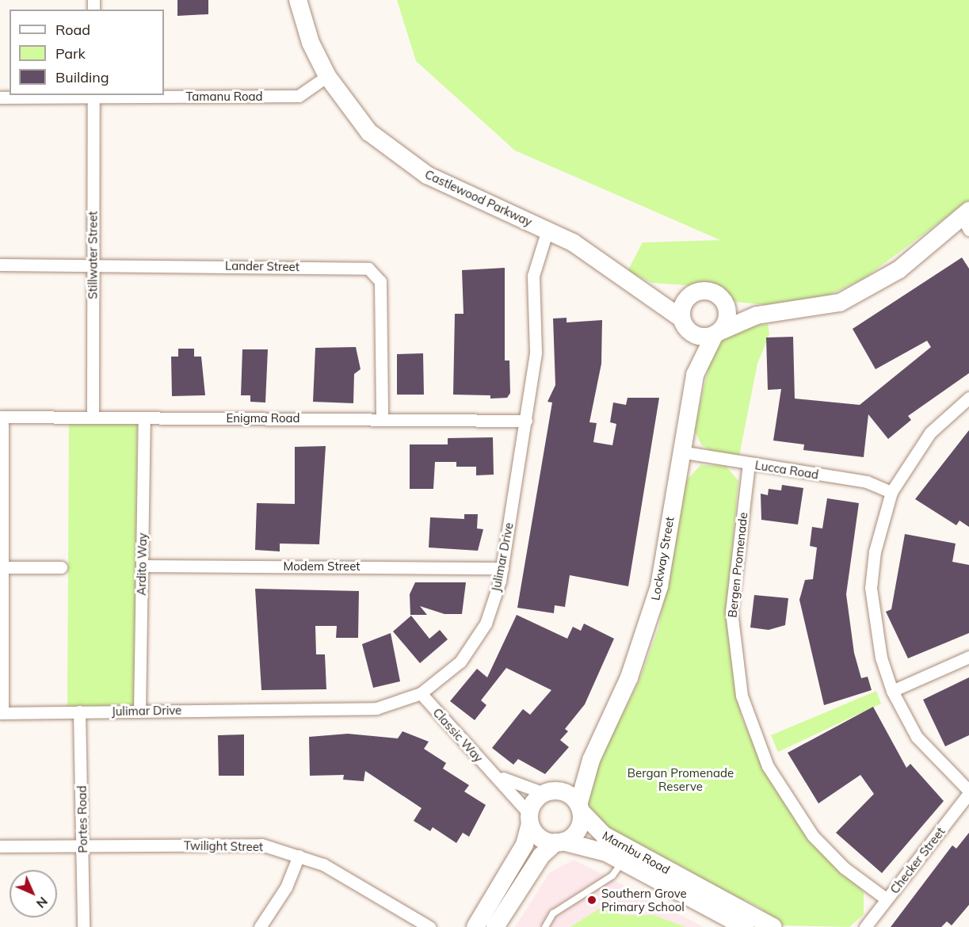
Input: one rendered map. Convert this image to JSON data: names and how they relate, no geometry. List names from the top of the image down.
{
  "streets": {
    "street": [
      "Tamanu Road",
      "Castlewood Parkway",
      "Stillwater Street",
      "Lander Street",
      "Enigma Road",
      "Lucca Road",
      "Julimar Drive",
      "Lockway Street",
      "Ardito Way",
      "Bergen Promenade",
      "Modem Street",
      "Classic Way",
      "Portes Road",
      "Twilight Street",
      "Marnbu Road",
      "Checker Street"
    ]
  },
  "crossings": [
    ["Tamanu Road", "Castlewood Parkway"],
    ["Tamanu Road", "Stillwater Street"],
    ["Castlewood Parkway", "Julimar Drive"],
    ["Castlewood Parkway", "Lockway Street"],
    ["Stillwater Street", "Lander Street"],
    ["Stillwater Street", "Enigma Road"],
    ["Lander Street", "Enigma Road"],
    ["Enigma Road", "Julimar Drive"],
    ["Enigma Road", "Ardito Way"],
    ["Lucca Road", "Lockway Street"],
    ["Lucca Road", "Bergen Promenade"],
    ["Julimar Drive", "Ardito Way"],
    ["Julimar Drive", "Modem Street"],
    ["Julimar Drive", "Classic Way"],
    ["Julimar Drive", "Portes Road"],
    ["Lockway Street", "Classic Way"],
    ["Lockway Street", "Marnbu Road"],
    ["Ardito Way", "Modem Street"],
    ["Bergen Promenade", "Checker Street"],
    ["Classic Way", "Marnbu Road"],
    ["Portes Road", "Twilight Street"]
  ],
  "parks": ["Bergan Promenade Reserve"],
  "places": ["Southern Grove Primary School"],
  "legend": ["Road", "Park", "Building"],
  "north": "bottom right"
}
